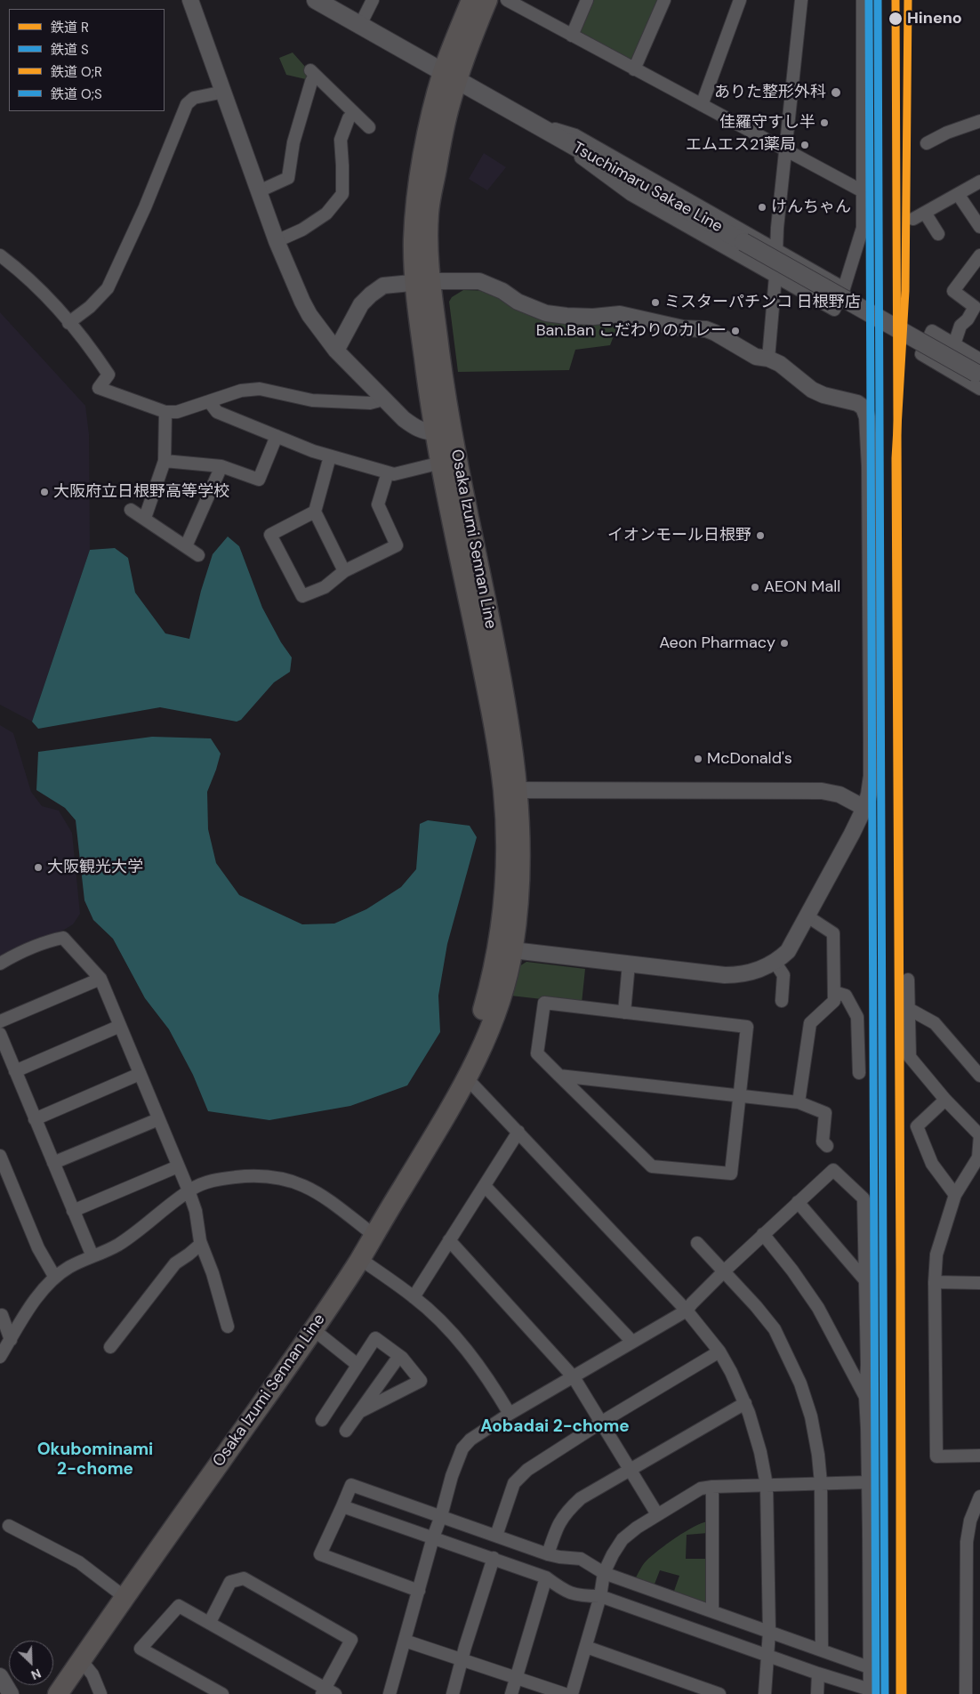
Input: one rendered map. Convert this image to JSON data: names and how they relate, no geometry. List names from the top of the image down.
{
  "streets": {
    "main road": ["Tsuchimaru Sakae Line", "Osaka Izumi Sennan Line"]
  },
  "crossings": [
    ["Tsuchimaru Sakae Line", "Osaka Izumi Sennan Line"]
  ],
  "districts": ["Aobadai 2-chome", "Okubominami 2-chome"],
  "places": [
    "Hineno",
    "ありた整形外科",
    "佳羅守すし半",
    "エムエス21薬局",
    "けんちゃん",
    "ミスターパチンコ 日根野店",
    "Ban.Ban こだわりのカレー",
    "大阪府立日根野高等学校",
    "イオンモール日根野",
    "AEON Mall",
    "Aeon Pharmacy",
    "McDonald's",
    "大阪観光大学"
  ],
  "lines": [
    "rail line R",
    "rail line S",
    "rail line O;R",
    "rail line O;S"
  ],
  "legend": [
    "鉄道 R",
    "鉄道 S",
    "鉄道 O;R",
    "鉄道 O;S"
  ],
  "north": "bottom right"
}
